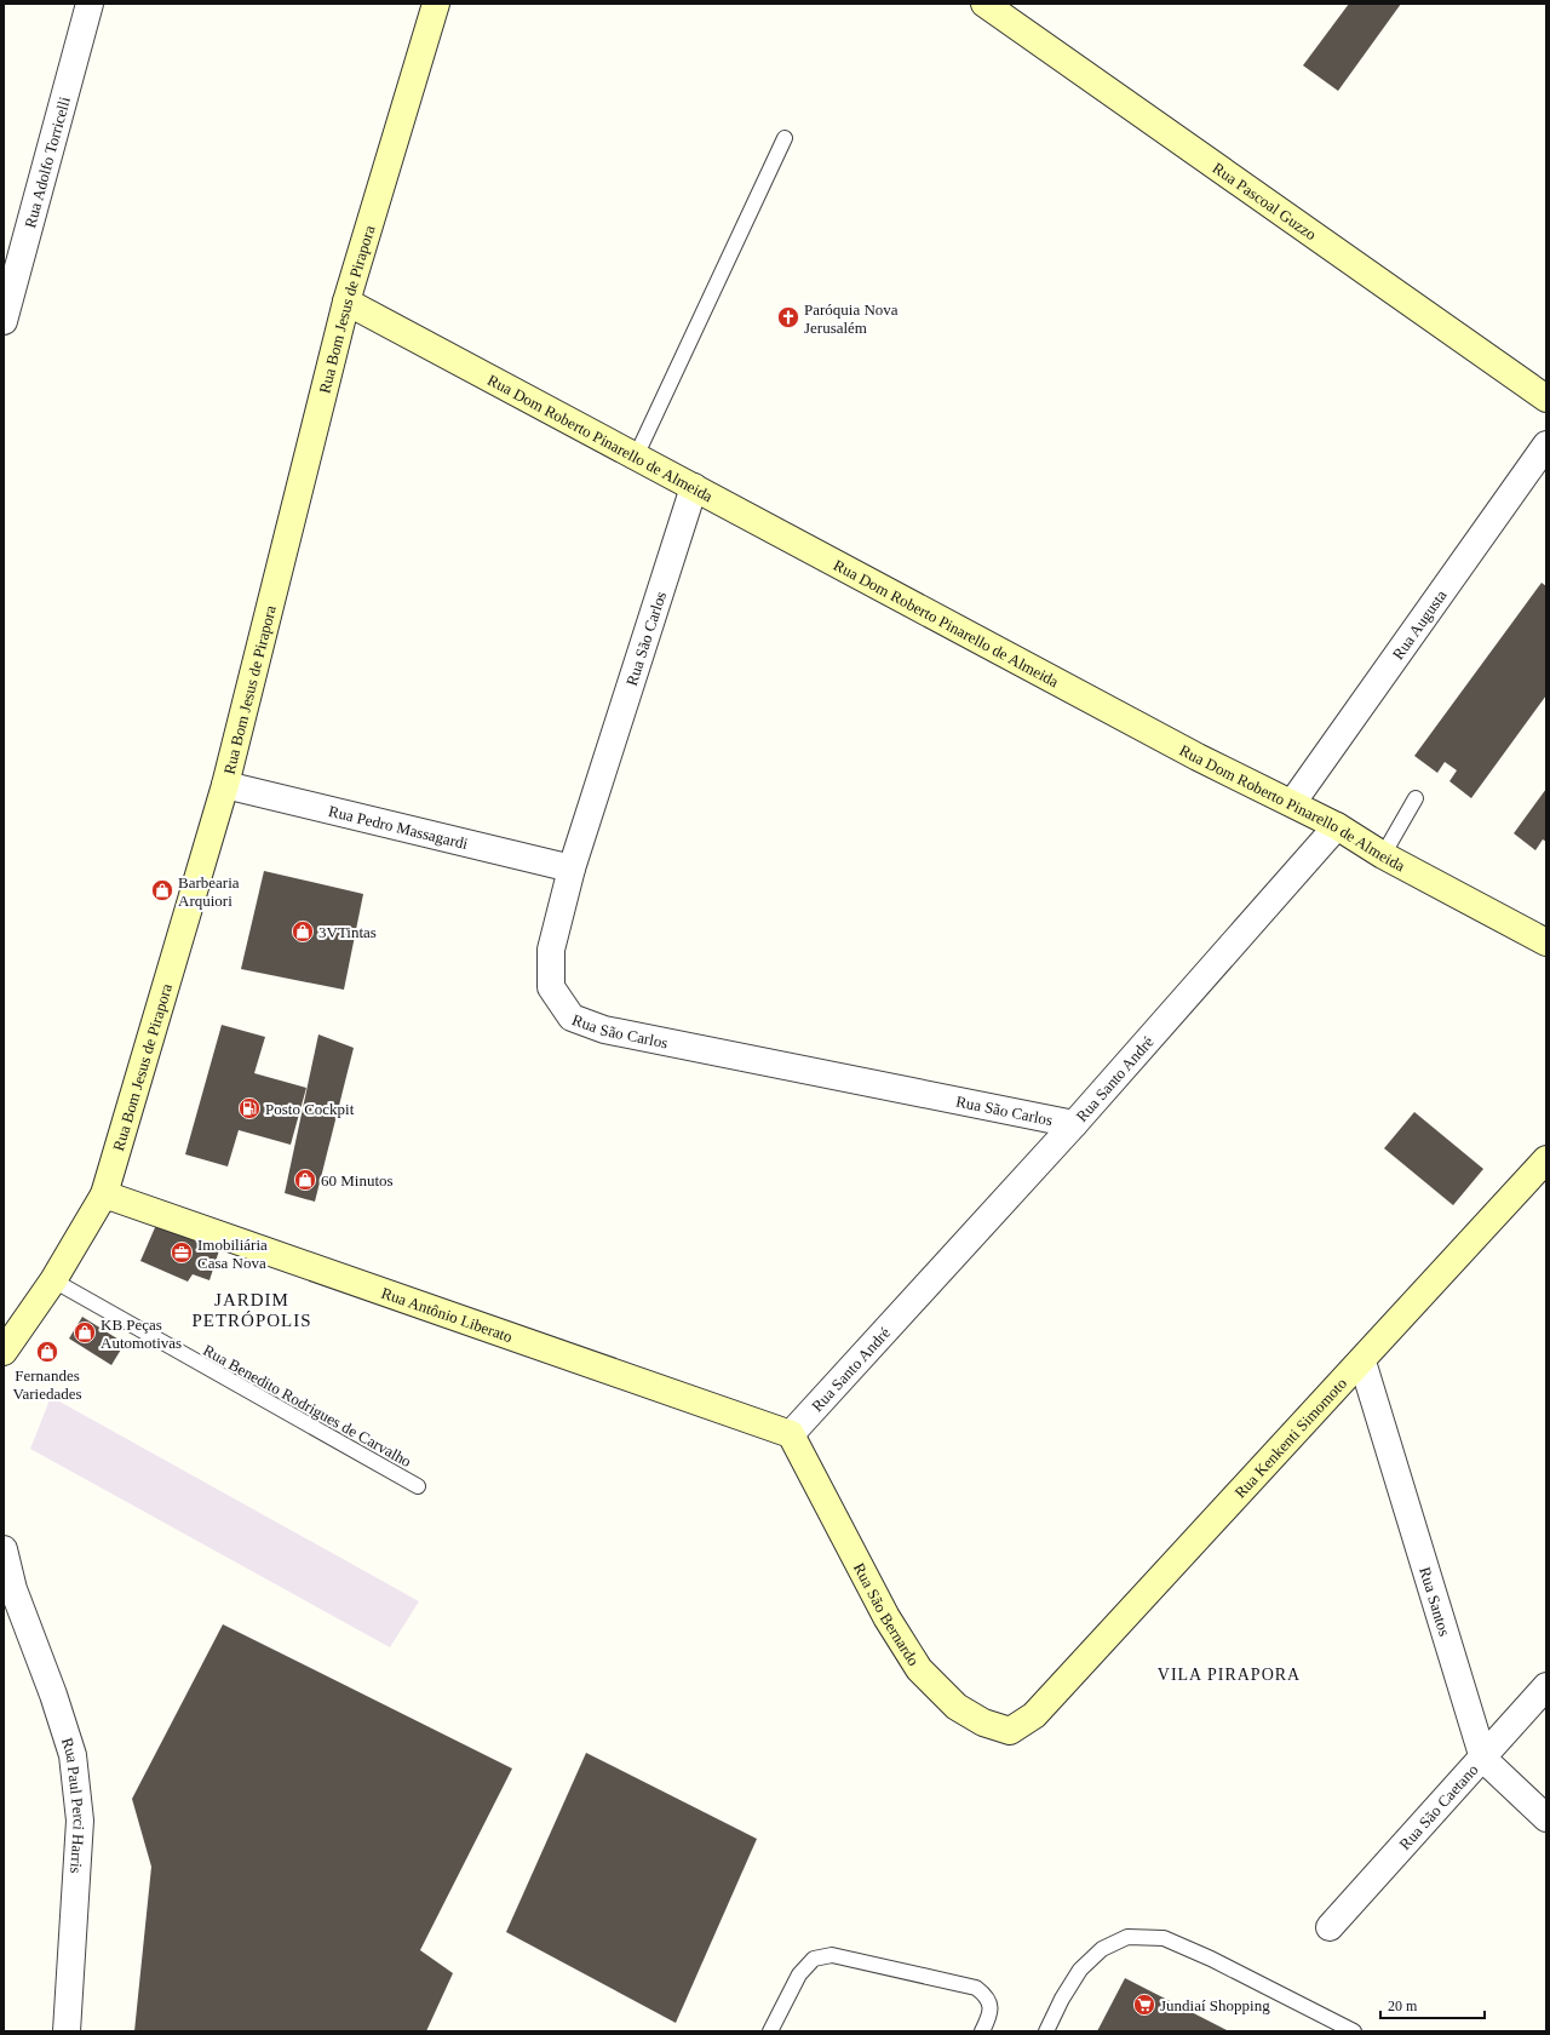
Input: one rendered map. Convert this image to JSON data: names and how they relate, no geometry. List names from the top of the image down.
{
  "streets": {
    "street": [
      "Rua Adolfo Torricelli",
      "Rua Pascoal Guzzo",
      "Rua Bom Jesus de Pirapora",
      "Rua Dom Roberto Pinarello de Almeida",
      "Rua Augusta",
      "Rua São Carlos",
      "Rua Pedro Massagardi",
      "Rua Santo André",
      "Rua Antônio Liberato",
      "Rua Kenkenti Simomoto",
      "Rua Santos",
      "Rua São Bernardo",
      "Rua Paul Perci Harris",
      "Rua São Caetano"
    ],
    "lane": ["Rua Benedito Rodrigues de Carvalho"]
  },
  "crossings": [
    ["Rua Bom Jesus de Pirapora", "Rua Dom Roberto Pinarello de Almeida"],
    ["Rua Bom Jesus de Pirapora", "Rua Pedro Massagardi"],
    ["Rua Bom Jesus de Pirapora", "Rua Antônio Liberato"],
    ["Rua Bom Jesus de Pirapora", "Rua Benedito Rodrigues de Carvalho"],
    ["Rua Dom Roberto Pinarello de Almeida", "Rua Augusta"],
    ["Rua Dom Roberto Pinarello de Almeida", "Rua São Carlos"],
    ["Rua Dom Roberto Pinarello de Almeida", "Rua Santo André"],
    ["Rua São Carlos", "Rua Pedro Massagardi"],
    ["Rua São Carlos", "Rua Santo André"],
    ["Rua Santo André", "Rua Antônio Liberato"],
    ["Rua Santo André", "Rua São Bernardo"],
    ["Rua Antônio Liberato", "Rua São Bernardo"],
    ["Rua Kenkenti Simomoto", "Rua Santos"],
    ["Rua Kenkenti Simomoto", "Rua São Bernardo"],
    ["Rua Santos", "Rua São Caetano"]
  ],
  "districts": ["JARDIM PETRÓPOLIS", "VILA PIRAPORA"],
  "places": {
    "church": ["Paróquia Nova Jerusalém"],
    "shop": [
      "Barbearia Arquiori",
      "3VTintas",
      "60 Minutos",
      "KB Peças Automotivas",
      "Fernandes Variedades"
    ],
    "fuel station": ["Posto Cockpit"],
    "office": ["Imobiliária Casa Nova"],
    "supermarket": ["Jundiaí Shopping"]
  },
  "scale_bar": "20 m"
}
